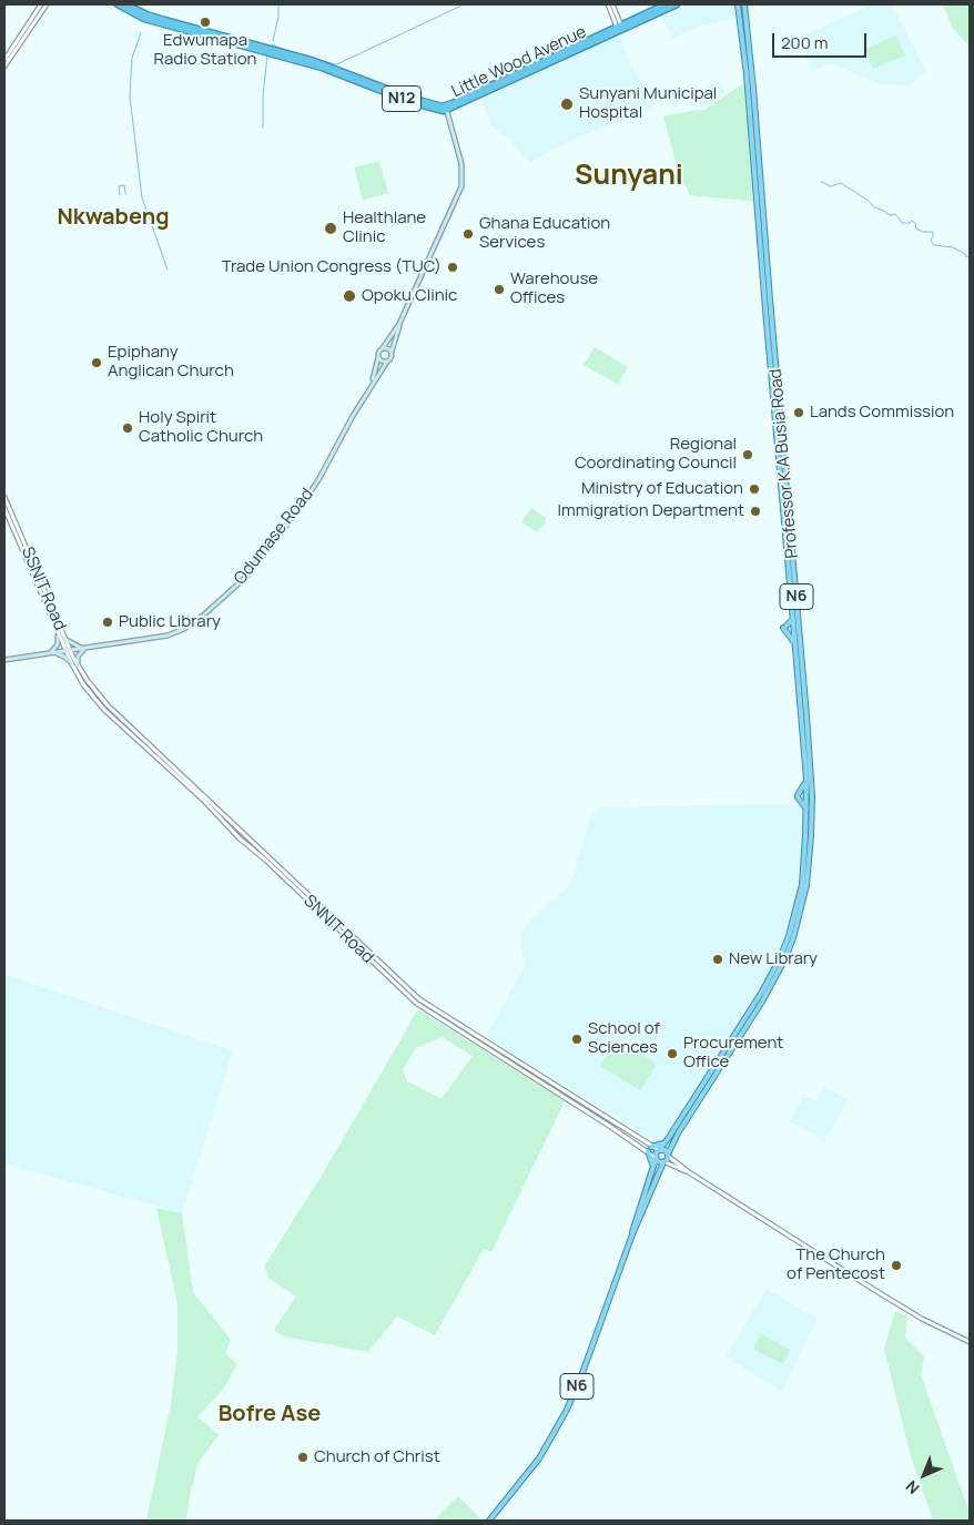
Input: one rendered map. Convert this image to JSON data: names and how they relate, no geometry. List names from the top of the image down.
{
  "streets": {
    "highway": ["Little Wood Avenue", "N12"],
    "main road": ["Professor K.A Busia Road", "Odumase Road", "N6"],
    "street": ["SSNIT Road", "SNNIT Road"]
  },
  "crossings": [
    ["Professor K.A Busia Road", "N6"],
    ["Professor K.A Busia Road", "SNNIT Road"],
    ["Odumase Road", "SSNIT Road"],
    ["Odumase Road", "SNNIT Road"],
    ["SSNIT Road", "SNNIT Road"],
    ["N6", "SNNIT Road"]
  ],
  "districts": ["Sunyani", "Nkwabeng", "Bofre Ase"],
  "places": [
    "Edwumapa Radio Station",
    "Sunyani Municipal Hospital",
    "Healthlane Clinic",
    "Ghana Education Services",
    "Trade Union Congress (TUC)",
    "Warehouse Offices",
    "Opoku Clinic",
    "Epiphany Anglican Church",
    "Lands Commission",
    "Holy Spirit Catholic Church",
    "Regional Coordinating Council",
    "Ministry of Education",
    "Immigration Department",
    "Public Library",
    "New Library",
    "School of Sciences",
    "Procurement Office",
    "The Church of Pentecost",
    "Church of Christ"
  ],
  "scale_bar": "200 m",
  "north": "bottom left"
}
